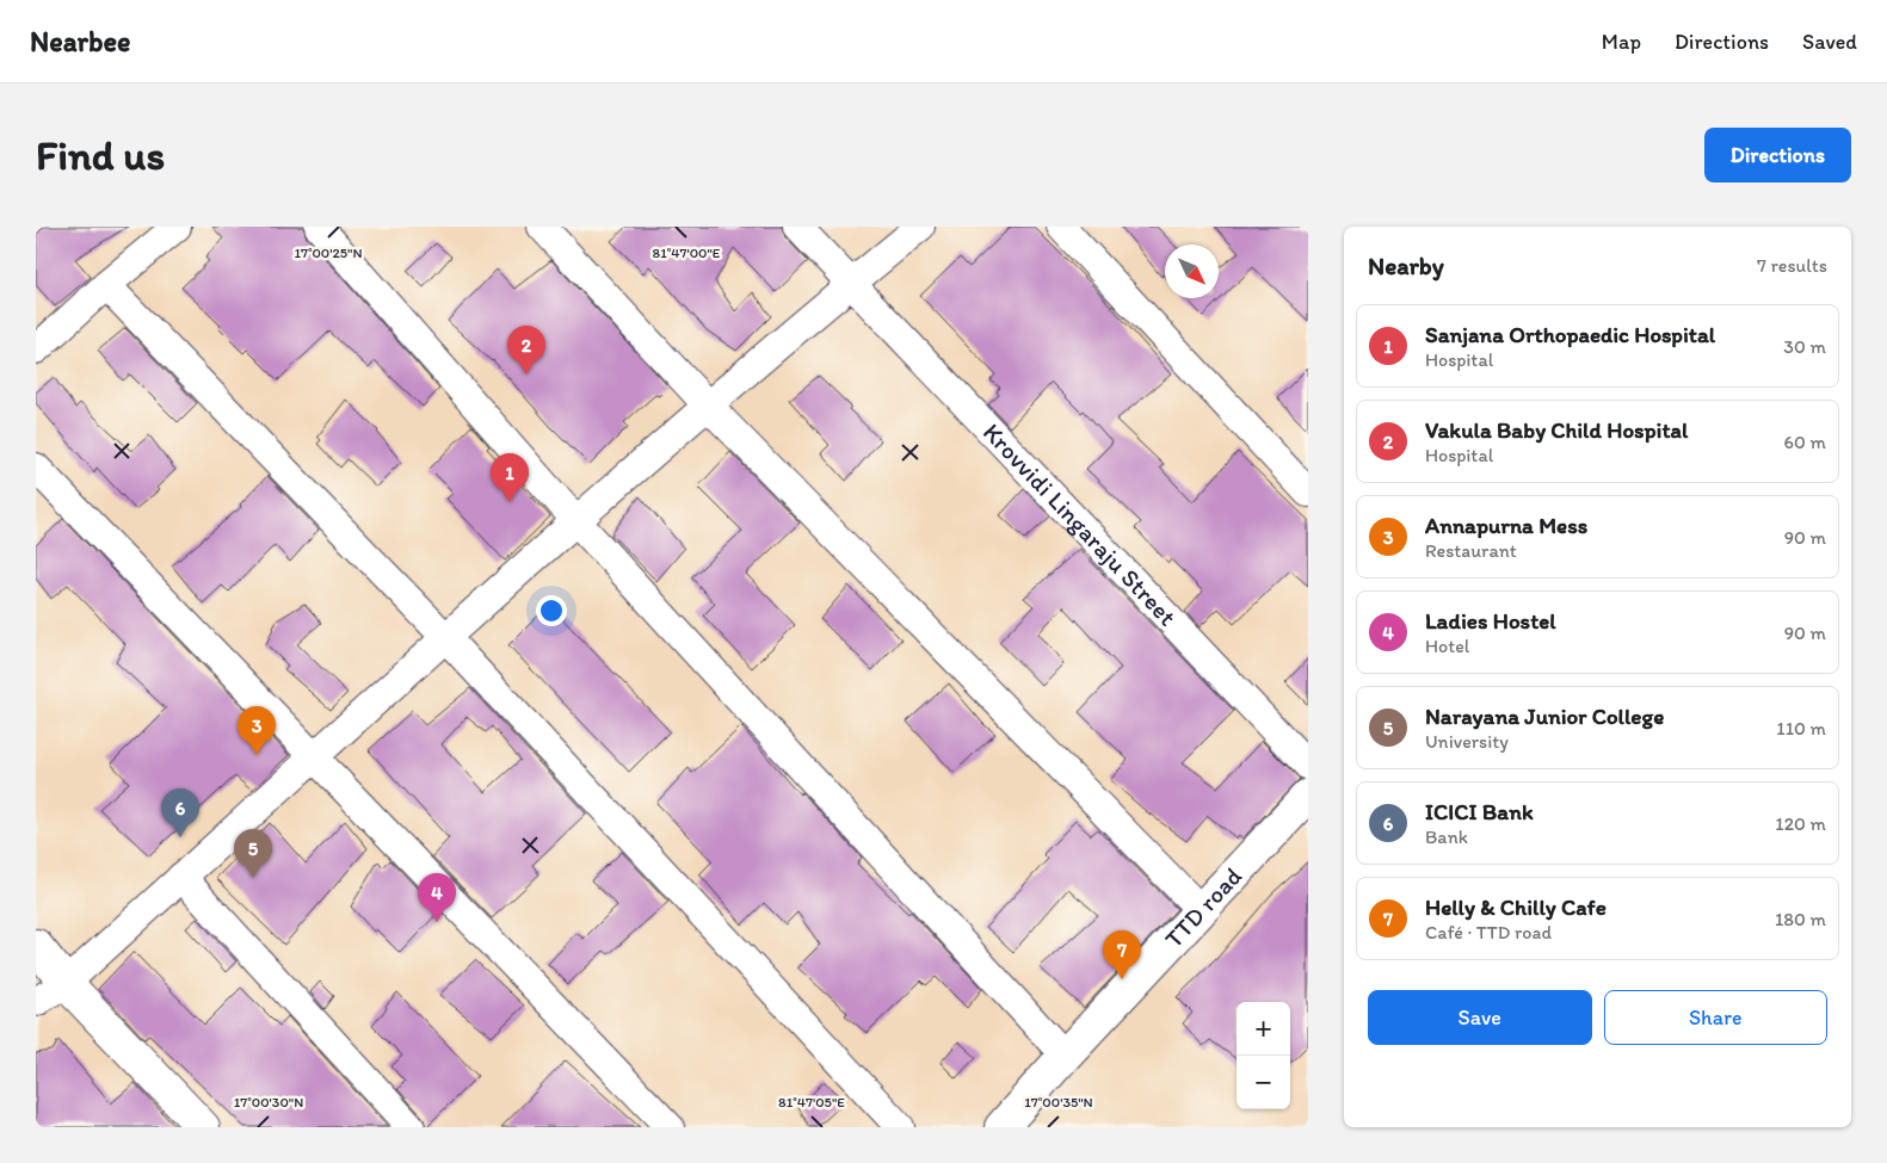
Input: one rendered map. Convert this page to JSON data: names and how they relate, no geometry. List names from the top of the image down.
{
  "streets": {
    "street": ["Krovvidi Lingaraju Street", "TTD road"]
  },
  "north": "bottom right",
  "page": {
    "header": "Nearbee",
    "nav": ["Map", "Directions", "Saved"],
    "buttons": [
      "Directions",
      ["Save", "Share"]
    ],
    "title": "Find us",
    "heading": ["Nearby", "7 results"],
    "list": [
      {
        "mark": "1",
        "name": "Sanjana Orthopaedic Hospital",
        "note": "Hospital",
        "value": "30 m"
      },
      {
        "mark": "2",
        "name": "Vakula Baby Child Hospital",
        "note": "Hospital",
        "value": "60 m"
      },
      {
        "mark": "3",
        "name": "Annapurna Mess",
        "note": "Restaurant",
        "value": "90 m"
      },
      {
        "mark": "4",
        "name": "Ladies Hostel",
        "note": "Hotel",
        "value": "90 m"
      },
      {
        "mark": "5",
        "name": "Narayana Junior College",
        "note": "University",
        "value": "110 m"
      },
      {
        "mark": "6",
        "name": "ICICI Bank",
        "note": "Bank",
        "value": "120 m"
      },
      {
        "mark": "7",
        "name": "Helly & Chilly Cafe",
        "note": "Café · TTD road",
        "value": "180 m"
      }
    ],
    "pins": [
      "2",
      "1",
      "3",
      "6",
      "5",
      "4",
      "7"
    ],
    "map_buttons": ["+", "−"]
  },
  "coordinates": [
    "81°47'00\"E",
    "17°00'25\"N",
    "17°00'30\"N",
    "17°00'35\"N",
    "81°47'05\"E"
  ]
}
